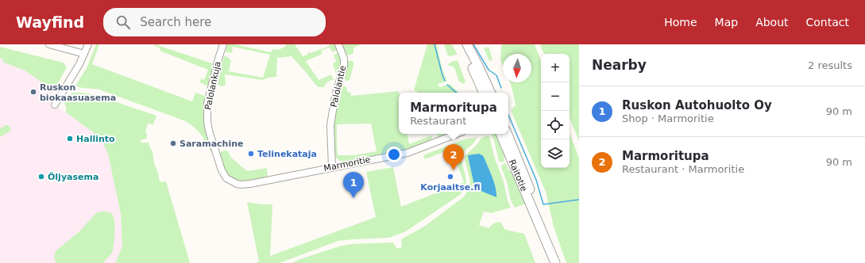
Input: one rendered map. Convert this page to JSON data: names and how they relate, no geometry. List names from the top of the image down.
{
  "streets": {
    "main road": ["Raitotie"],
    "street": ["Palolankuja", "Palolantie", "Marmoritie"]
  },
  "crossings": [
    ["Palolankuja", "Marmoritie"],
    ["Palolantie", "Marmoritie"]
  ],
  "places": [
    "Ruskon biokaasuasema",
    "Hallinto",
    "Saramachine",
    "Telinekataja",
    "Öljyasema",
    "Korjaaitse.fi"
  ],
  "north": "bottom",
  "page": {
    "header": "Wayfind",
    "search": "Search here",
    "nav": [
      "Home",
      "Map",
      "About",
      "Contact"
    ],
    "heading": ["Nearby", "2 results"],
    "map_buttons": ["+", "−"],
    "list": [
      {
        "mark": "1",
        "name": "Ruskon Autohuolto Oy",
        "note": "Shop · Marmoritie",
        "value": "90 m"
      },
      {
        "mark": "2",
        "name": "Marmoritupa",
        "note": "Restaurant · Marmoritie",
        "value": "90 m"
      }
    ],
    "popup": ["Marmoritupa", "Restaurant"],
    "pins": ["2", "1"]
  }
}
